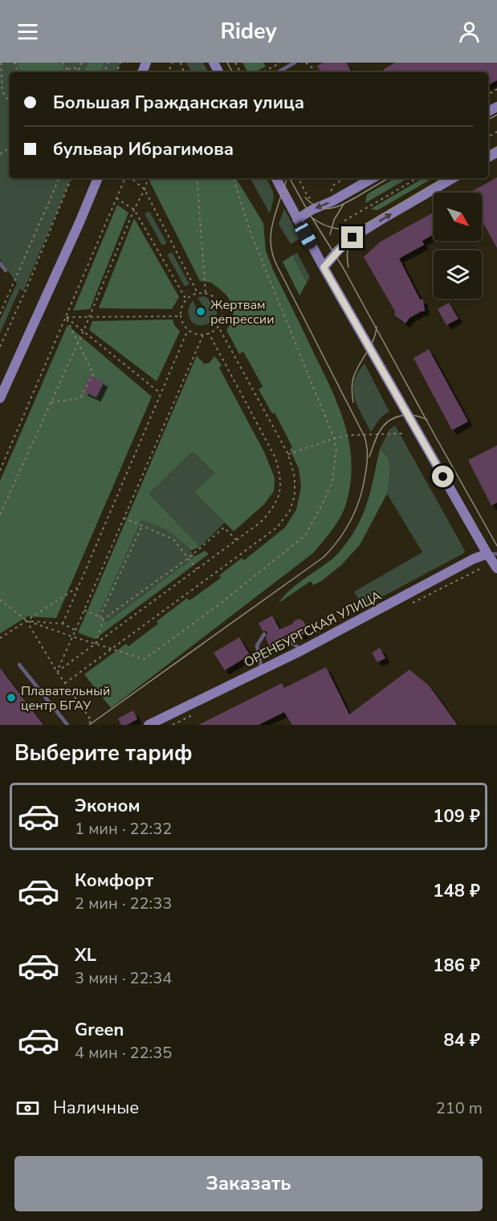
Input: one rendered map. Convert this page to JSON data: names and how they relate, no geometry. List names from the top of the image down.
{
  "streets": {
    "main road": ["ОРЕНБУРГСКАЯ УЛИЦА"]
  },
  "places": ["Жертвам репрессии", "Плавательный центр БГАУ"],
  "north": "bottom right",
  "page": {
    "header": "Ridey",
    "banner": ["Большая Гражданская улица", "бульвар Ибрагимова"],
    "heading": "Выберите тариф",
    "list": [
      {
        "name": "Эконом",
        "note": "1 мин · 22:32",
        "value": "109 ₽"
      },
      {
        "name": "Комфорт",
        "note": "2 мин · 22:33",
        "value": "148 ₽"
      },
      {
        "name": "XL",
        "note": "3 мин · 22:34",
        "value": "186 ₽"
      },
      {
        "name": "Green",
        "note": "4 мин · 22:35",
        "value": "84 ₽"
      }
    ],
    "pay": ["Наличные", "210 m"],
    "buttons": "Заказать"
  }
}
